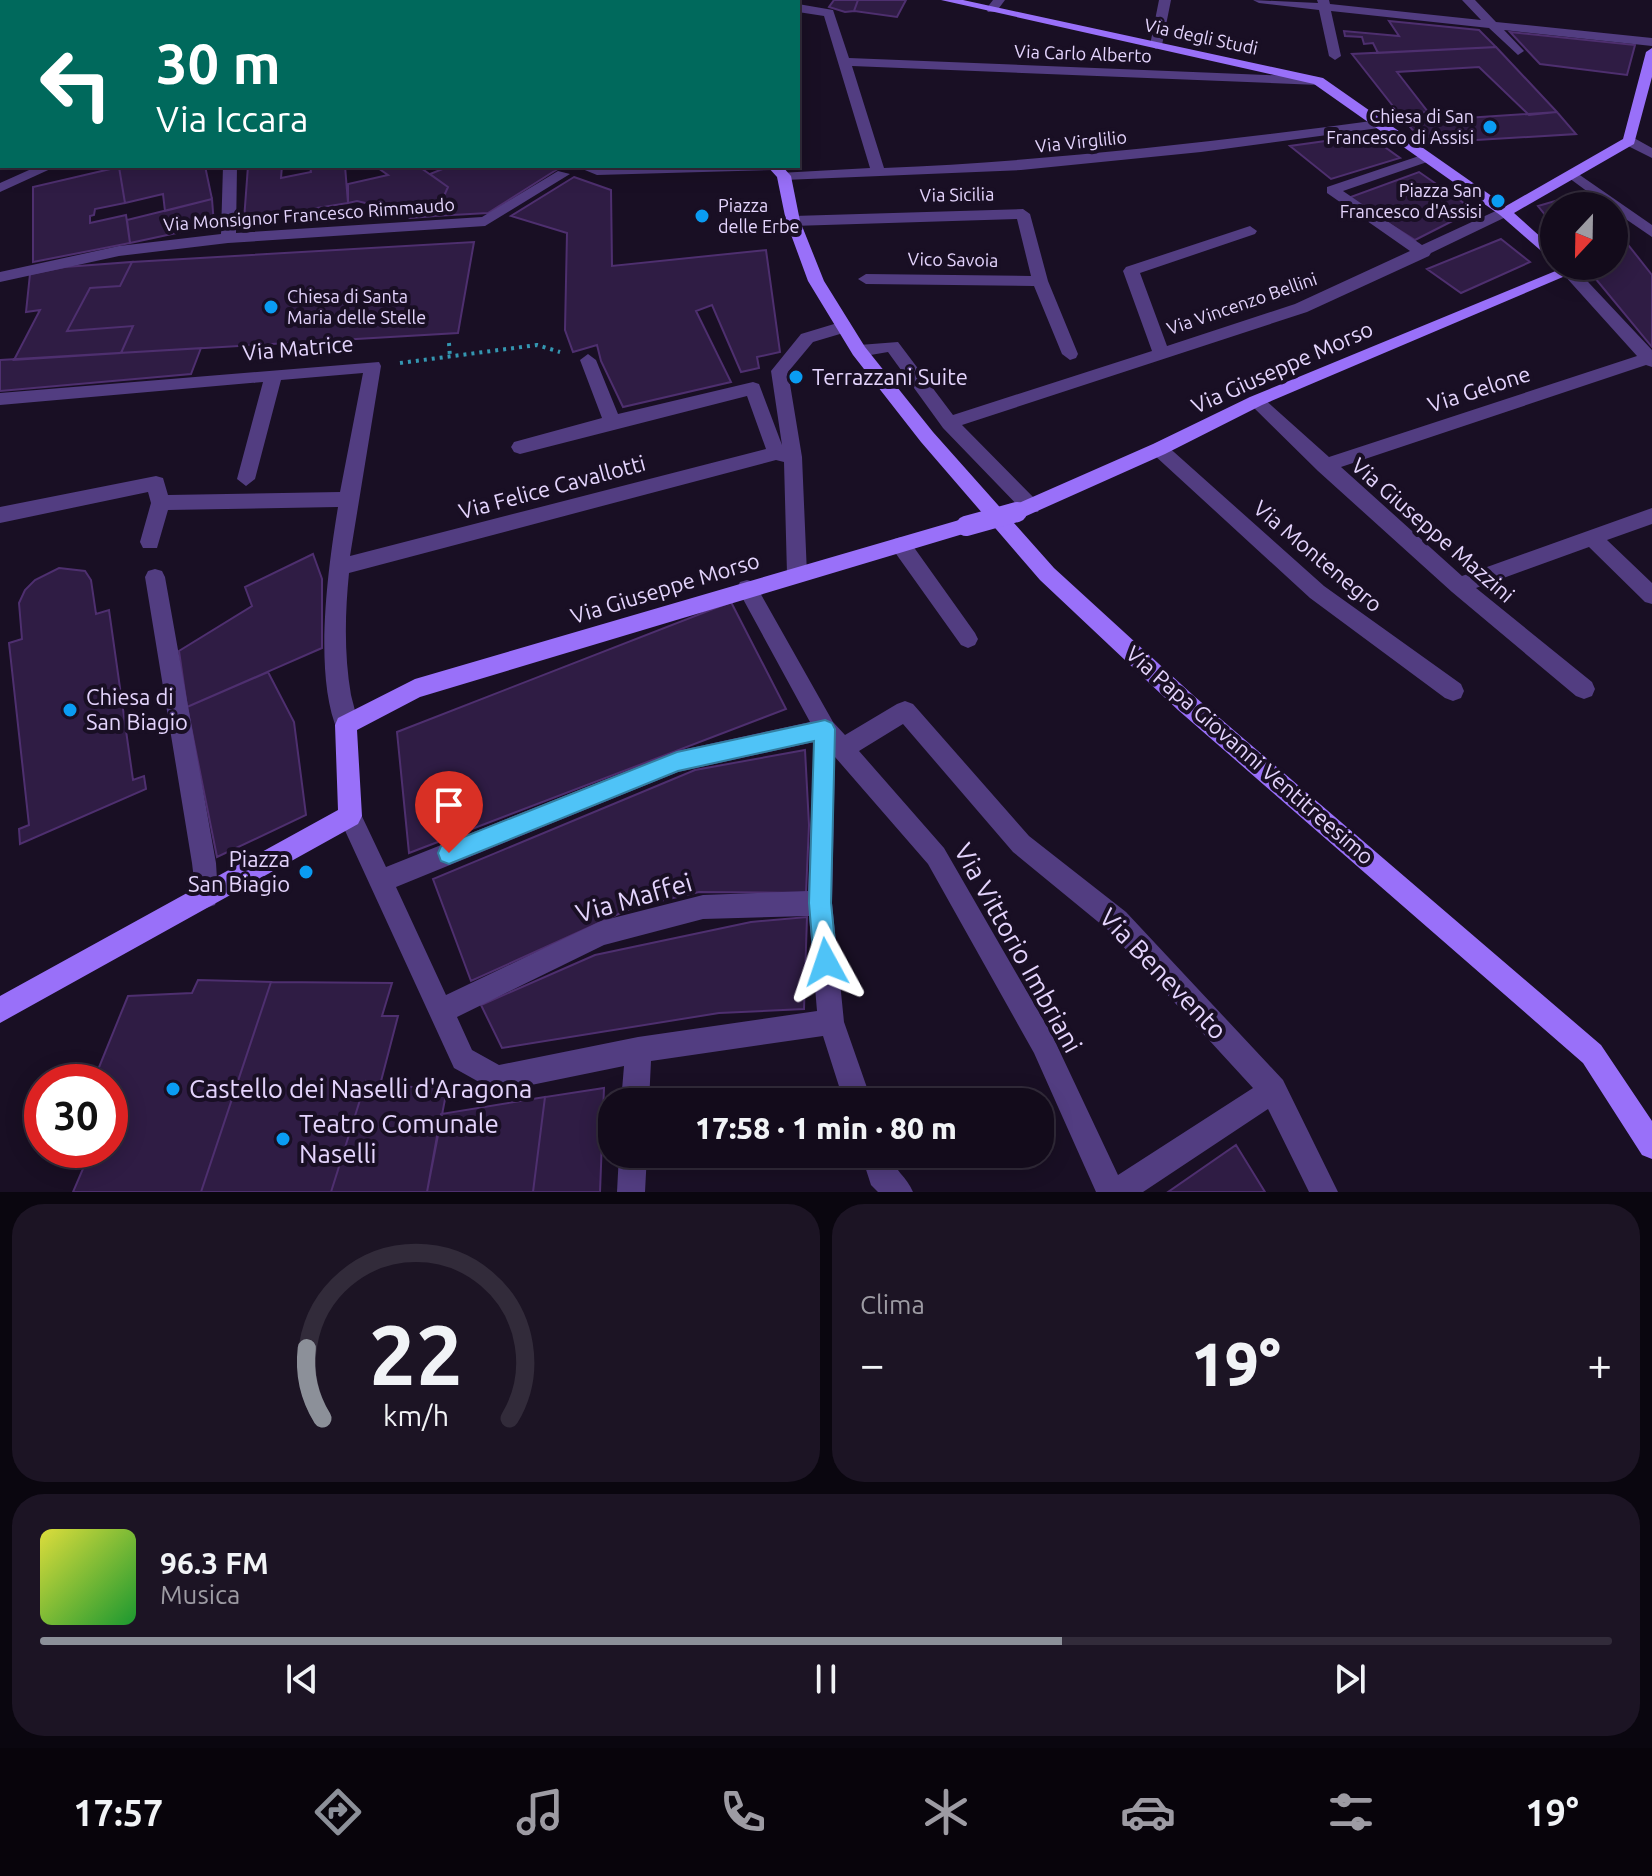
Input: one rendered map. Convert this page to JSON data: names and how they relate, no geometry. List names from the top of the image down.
{
  "streets": {
    "street": [
      "Via degli Studi",
      "Via Carlo Alberto",
      "Via Virglilio",
      "Via Sicilia",
      "Via Monsignor Francesco Rimmaudo",
      "Vico Savoia",
      "Via Vincenzo Bellini",
      "Via Matrice",
      "Via Giuseppe Morso",
      "Via Gelone",
      "Via Felice Cavallotti",
      "Via Giuseppe Mazzini",
      "Via Montenegro",
      "Via Papa Giovanni Ventitreesimo",
      "Via Maffei",
      "Via Vittorio Imbriani",
      "Via Benevento"
    ]
  },
  "crossings": [
    ["Via degli Studi", "Via Carlo Alberto"],
    ["Via degli Studi", "Via Virglilio"],
    ["Via degli Studi", "Via Vincenzo Bellini"],
    ["Via Virglilio", "Via Papa Giovanni Ventitreesimo"],
    ["Via Sicilia", "Vico Savoia"],
    ["Via Sicilia", "Via Papa Giovanni Ventitreesimo"],
    ["Via Giuseppe Morso", "Via Giuseppe Mazzini"],
    ["Via Giuseppe Morso", "Via Montenegro"],
    ["Via Giuseppe Morso", "Via Vittorio Imbriani"],
    ["Via Gelone", "Via Giuseppe Mazzini"],
    ["Via Vittorio Imbriani", "Via Benevento"]
  ],
  "places": [
    "Chiesa di San Francesco di Assisi",
    "Piazza San Francesco d'Assisi",
    "Piazza delle Erbe",
    "Chiesa di Santa Maria delle Stelle",
    "Terrazzani Suite",
    "Chiesa di San Biagio",
    "Piazza San Biagio",
    "Castello dei Naselli d'Aragona",
    "Teatro Comunale Naselli"
  ],
  "north": "bottom",
  "page": {
    "turn": ["30 m", "Via Iccara"],
    "limit": "30",
    "trip": "17:58 · 1 min · 80 m",
    "tile": "Clima",
    "heat": ["−", "19°", "+"],
    "song": ["96.3 FM", "Musica"],
    "tabs": ["17:57", "19°"],
    "gauge": ["22", "km/h"]
  }
}
